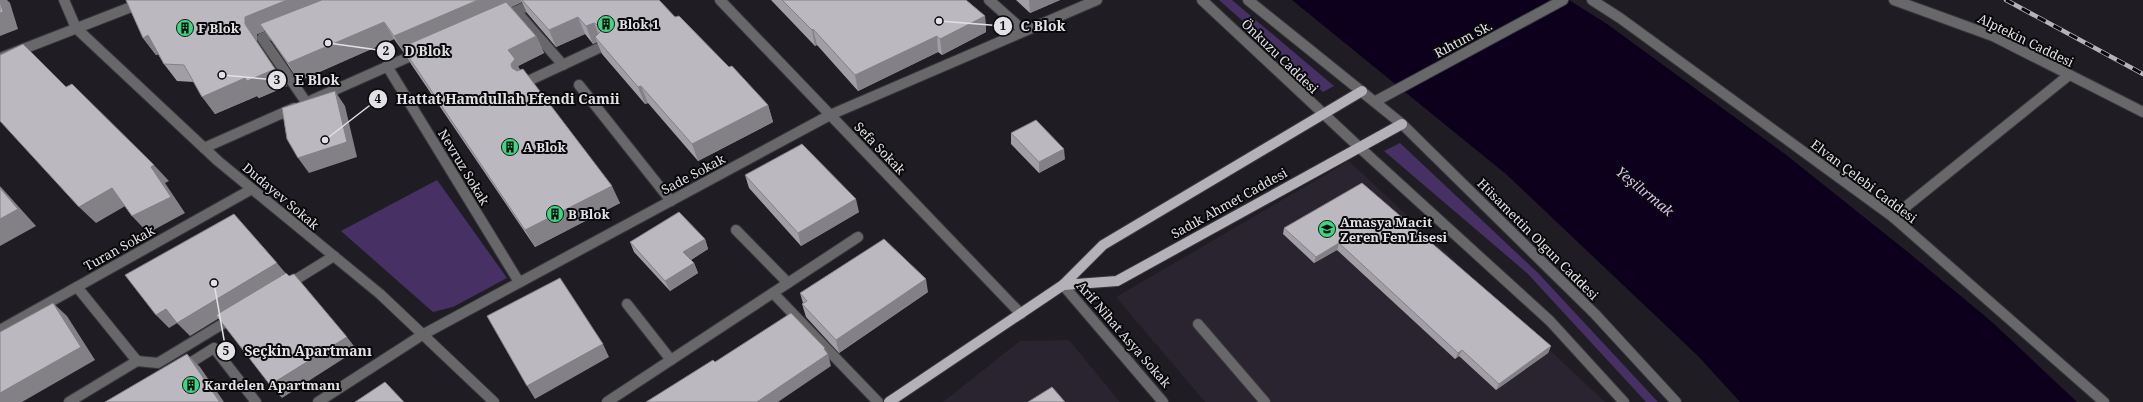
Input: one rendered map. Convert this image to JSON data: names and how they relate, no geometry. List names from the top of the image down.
{
  "streets": {
    "main road": ["Sadık Ahmet Caddesi"],
    "street": [
      "Rıhtım Sk.",
      "Alptekin Caddesi",
      "Önkuzu Caddesi",
      "Sefa Sokak",
      "Nevruz Sokak",
      "Sade Sokak",
      "Elvan Çelebi Caddesi",
      "Dudayev Sokak",
      "Hüsamettin Olgun Caddesi",
      "Turan Sokak",
      "Arif Nihat Asya Sokak"
    ]
  },
  "crossings": [
    ["Rıhtım Sk.", "Önkuzu Caddesi"],
    ["Rıhtım Sk.", "Hüsamettin Olgun Caddesi"],
    ["Önkuzu Caddesi", "Sadık Ahmet Caddesi"],
    ["Önkuzu Caddesi", "Hüsamettin Olgun Caddesi"],
    ["Sefa Sokak", "Sade Sokak"],
    ["Sefa Sokak", "Sadık Ahmet Caddesi"],
    ["Nevruz Sokak", "Sade Sokak"],
    ["Sade Sokak", "Dudayev Sokak"],
    ["Dudayev Sokak", "Turan Sokak"],
    ["Sadık Ahmet Caddesi", "Hüsamettin Olgun Caddesi"],
    ["Sadık Ahmet Caddesi", "Arif Nihat Asya Sokak"]
  ],
  "water": ["Yeşilırmak"],
  "places": {
    "other": [
      "C Blok",
      "D Blok",
      "E Blok",
      "Hattat Hamdullah Efendi Camii",
      "Seçkin Apartmanı"
    ],
    "building": [
      "Blok 1",
      "F Blok",
      "A Blok",
      "B Blok",
      "Kardelen Apartmanı"
    ],
    "school or university": ["Amasya Macit Zeren Fen Lisesi"]
  }
}
